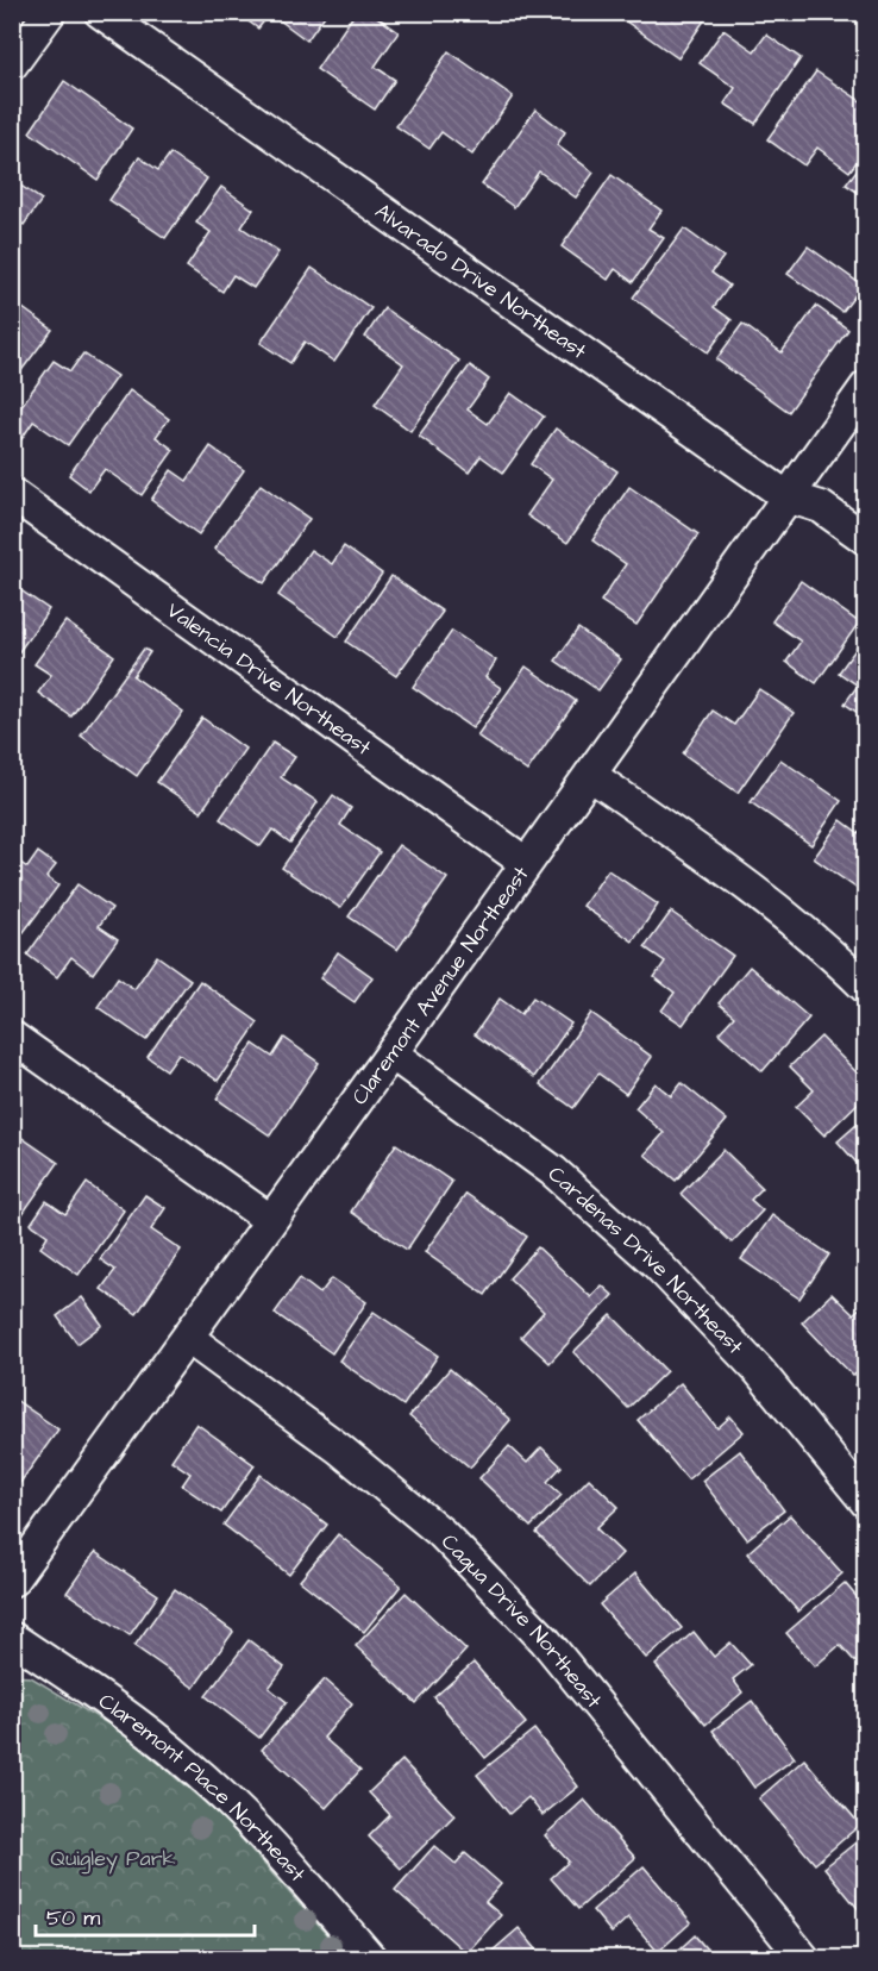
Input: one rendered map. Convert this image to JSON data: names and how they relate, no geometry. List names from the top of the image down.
{
  "streets": {
    "street": [
      "Alvarado Drive Northeast",
      "Valencia Drive Northeast",
      "Claremont Avenue Northeast",
      "Cardenas Drive Northeast",
      "Cagua Drive Northeast",
      "Claremont Place Northeast"
    ]
  },
  "crossings": [
    ["Alvarado Drive Northeast", "Claremont Avenue Northeast"],
    ["Valencia Drive Northeast", "Claremont Avenue Northeast"],
    ["Claremont Avenue Northeast", "Cardenas Drive Northeast"],
    ["Claremont Avenue Northeast", "Cagua Drive Northeast"]
  ],
  "parks": ["Quigley Park"],
  "scale_bar": "50 m"
}
